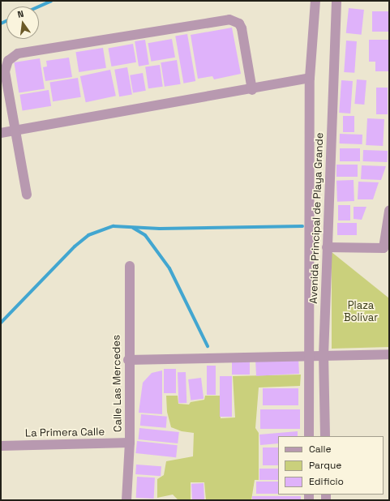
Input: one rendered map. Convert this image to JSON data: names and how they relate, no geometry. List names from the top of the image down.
{
  "streets": {
    "street": ["Avenida Principal de Playa Grande", "Calle Las Mercedes", "La Primera Calle"]
  },
  "crossings": [
    ["Calle Las Mercedes", "La Primera Calle"]
  ],
  "parks": ["Plaza Bolívar"],
  "legend": ["Calle", "Parque", "Edificio"],
  "north": "top"
}
